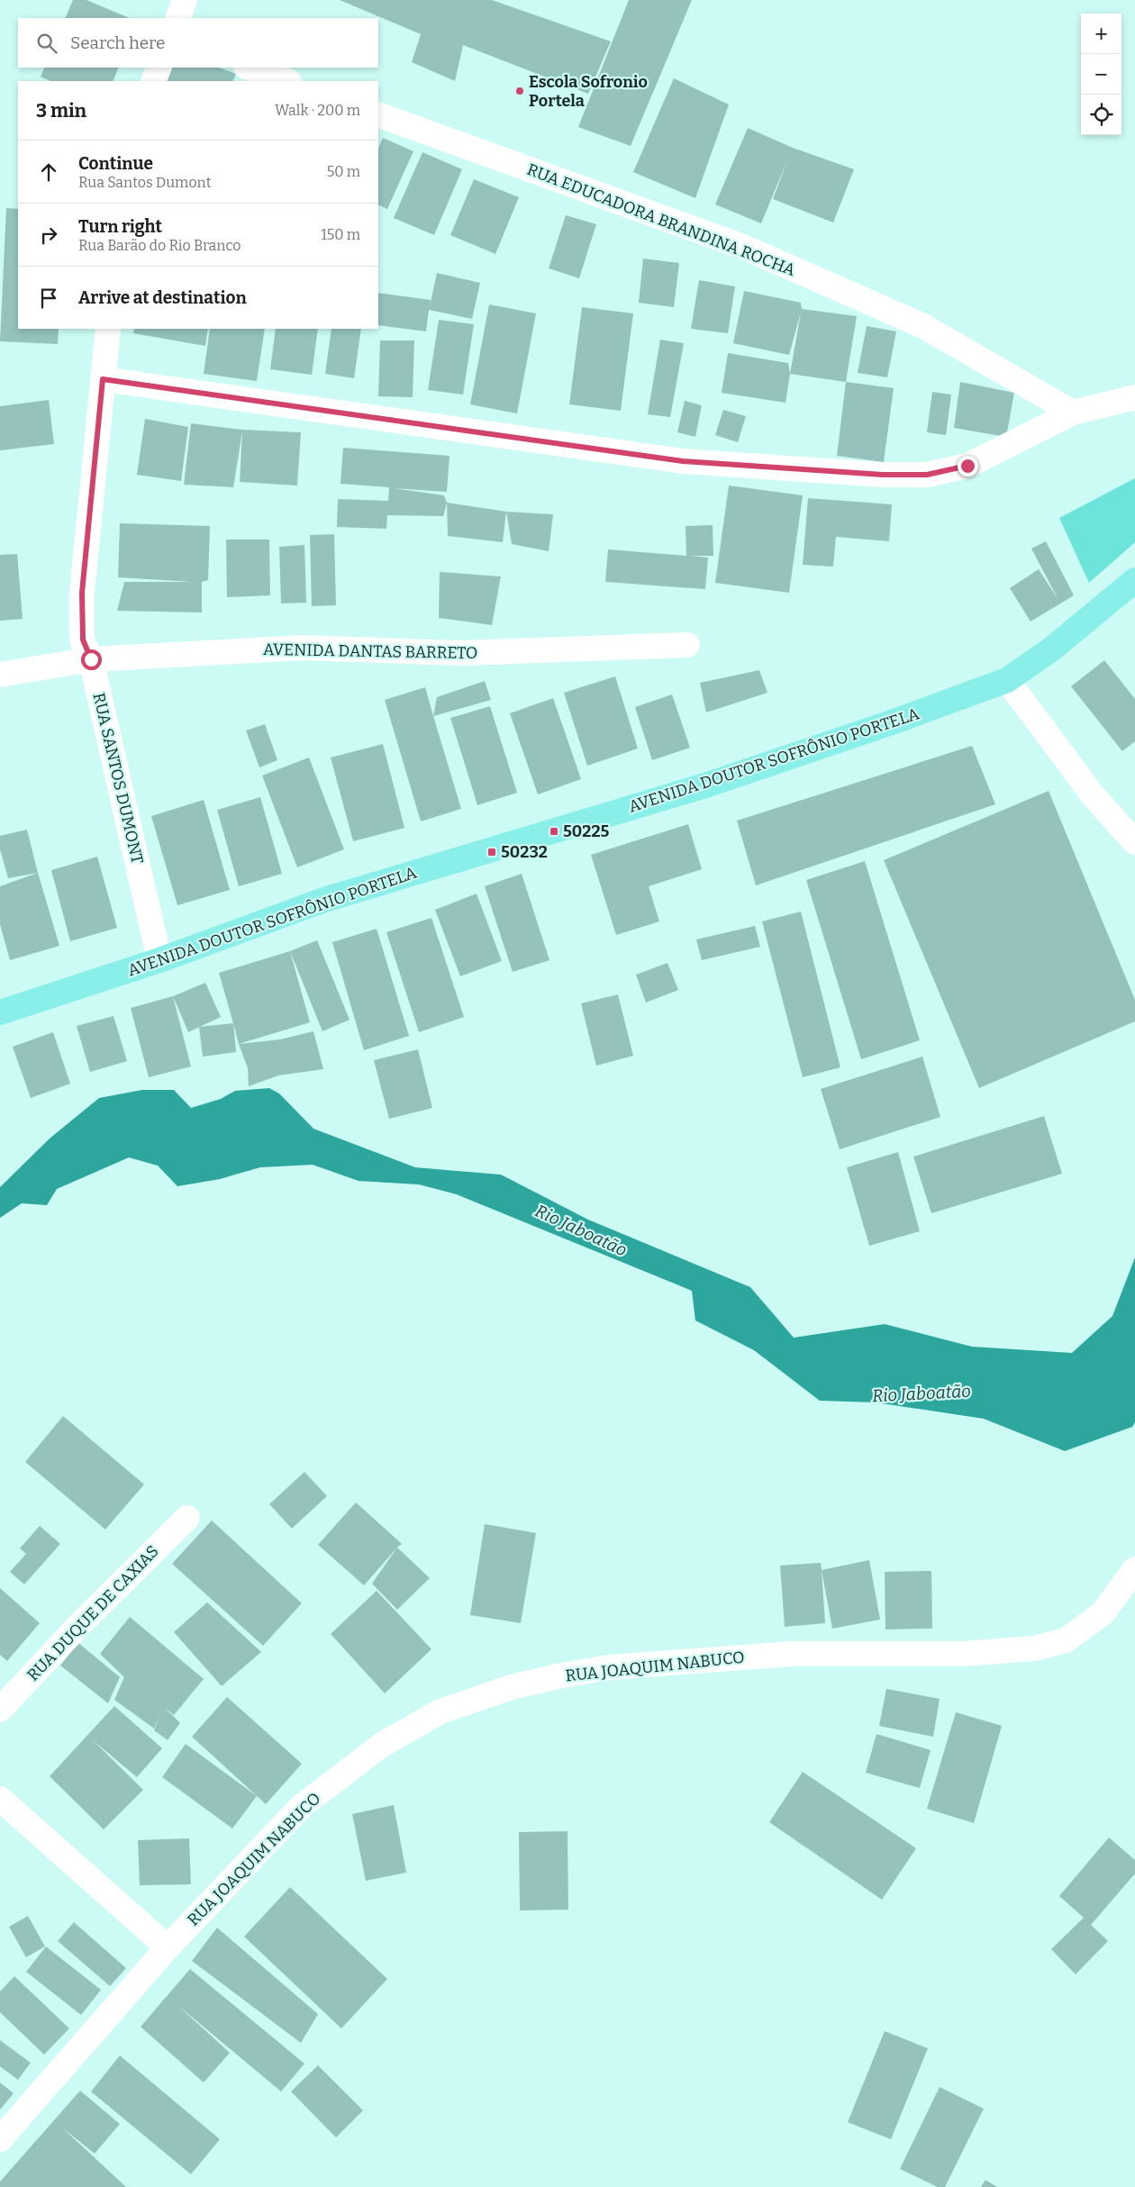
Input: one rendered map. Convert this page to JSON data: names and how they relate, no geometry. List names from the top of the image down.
{
  "streets": {
    "main road": ["AVENIDA DOUTOR SOFRÔNIO PORTELA"],
    "street": [
      "RUA EDUCADORA BRANDINA ROCHA",
      "AVENIDA DANTAS BARRETO",
      "RUA SANTOS DUMONT",
      "RUA DUQUE DE CAXIAS",
      "RUA JOAQUIM NABUCO"
    ]
  },
  "crossings": [
    ["AVENIDA DANTAS BARRETO", "RUA SANTOS DUMONT"],
    ["AVENIDA DOUTOR SOFRÔNIO PORTELA", "RUA SANTOS DUMONT"]
  ],
  "water": ["Rio Jaboatão"],
  "places": {
    "other": ["Escola Sofronio Portela"],
    "transit": ["50225", "50232"]
  },
  "page": {
    "map_buttons": ["+", "−"],
    "search": "Search here",
    "heading": ["3 min", "Walk · 200 m"],
    "list": [
      ["Continue", "Rua Santos Dumont", "50 m"],
      ["Turn right", "Rua Barão do Rio Branco", "150 m"],
      "Arrive at destination"
    ]
  }
}
